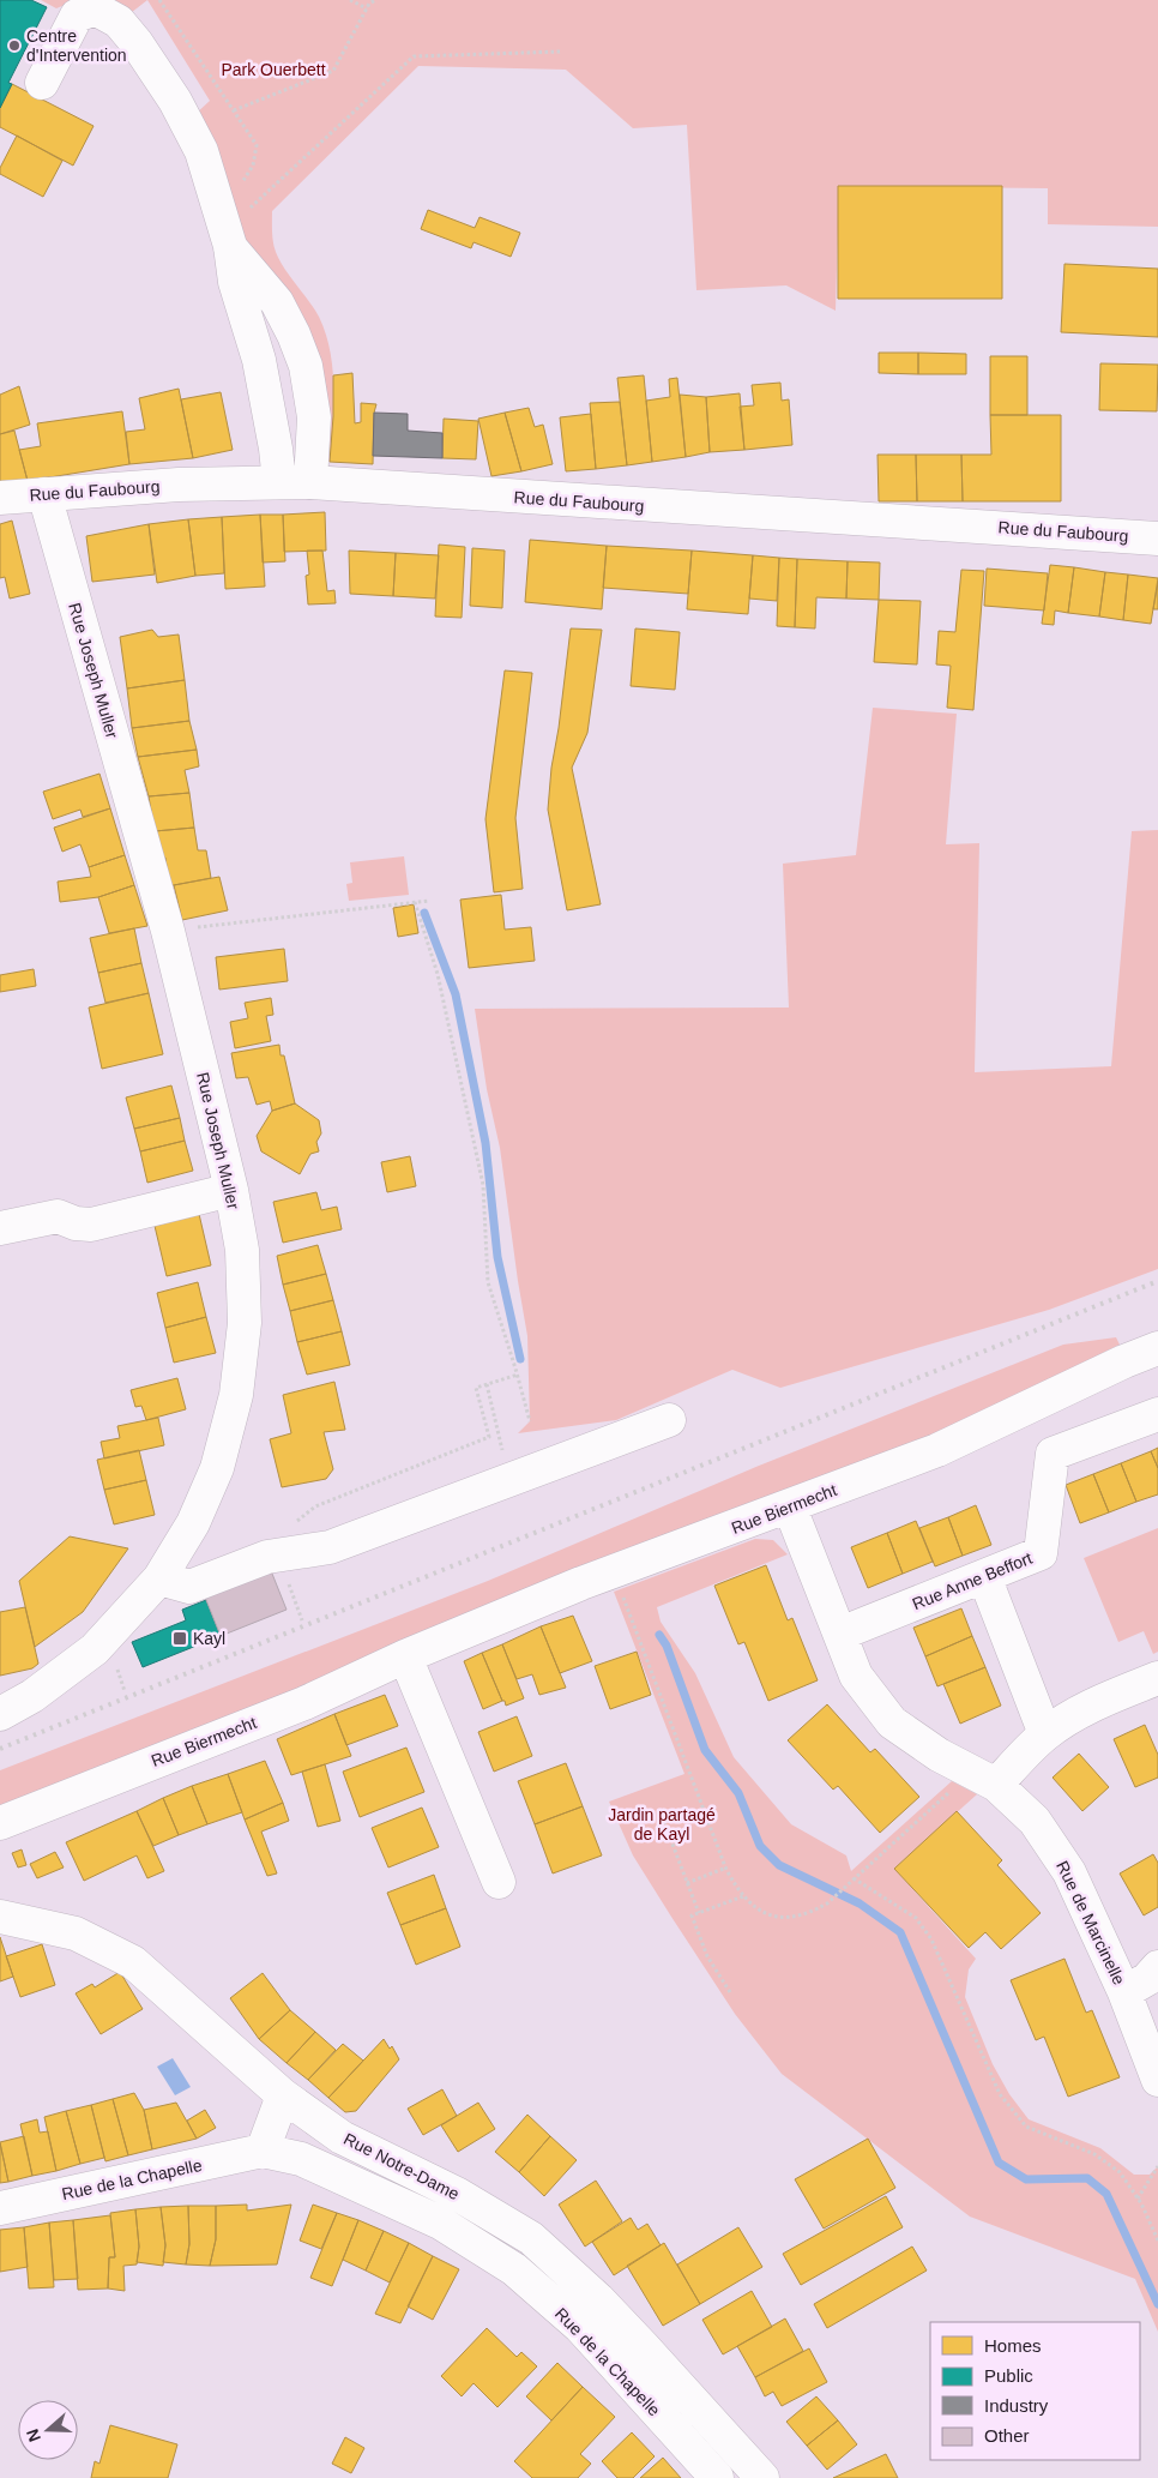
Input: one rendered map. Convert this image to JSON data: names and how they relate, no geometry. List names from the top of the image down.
{
  "streets": {
    "street": [
      "Rue du Faubourg",
      "Rue Joseph Muller",
      "Rue Biermecht",
      "Rue Anne Beffort",
      "Rue de Marcinelle",
      "Rue Notre-Dame",
      "Rue de la Chapelle"
    ]
  },
  "crossings": [
    ["Rue du Faubourg", "Rue Joseph Muller"],
    ["Rue Biermecht", "Rue de Marcinelle"],
    ["Rue Anne Beffort", "Rue de Marcinelle"]
  ],
  "parks": ["Park Ouerbett", "Jardin partagé de Kayl"],
  "places": {
    "other": ["Centre d'Intervention"],
    "transit": ["Kayl"]
  },
  "legend": [
    "Homes",
    "Public",
    "Industry",
    "Other"
  ],
  "north": "left"
}
